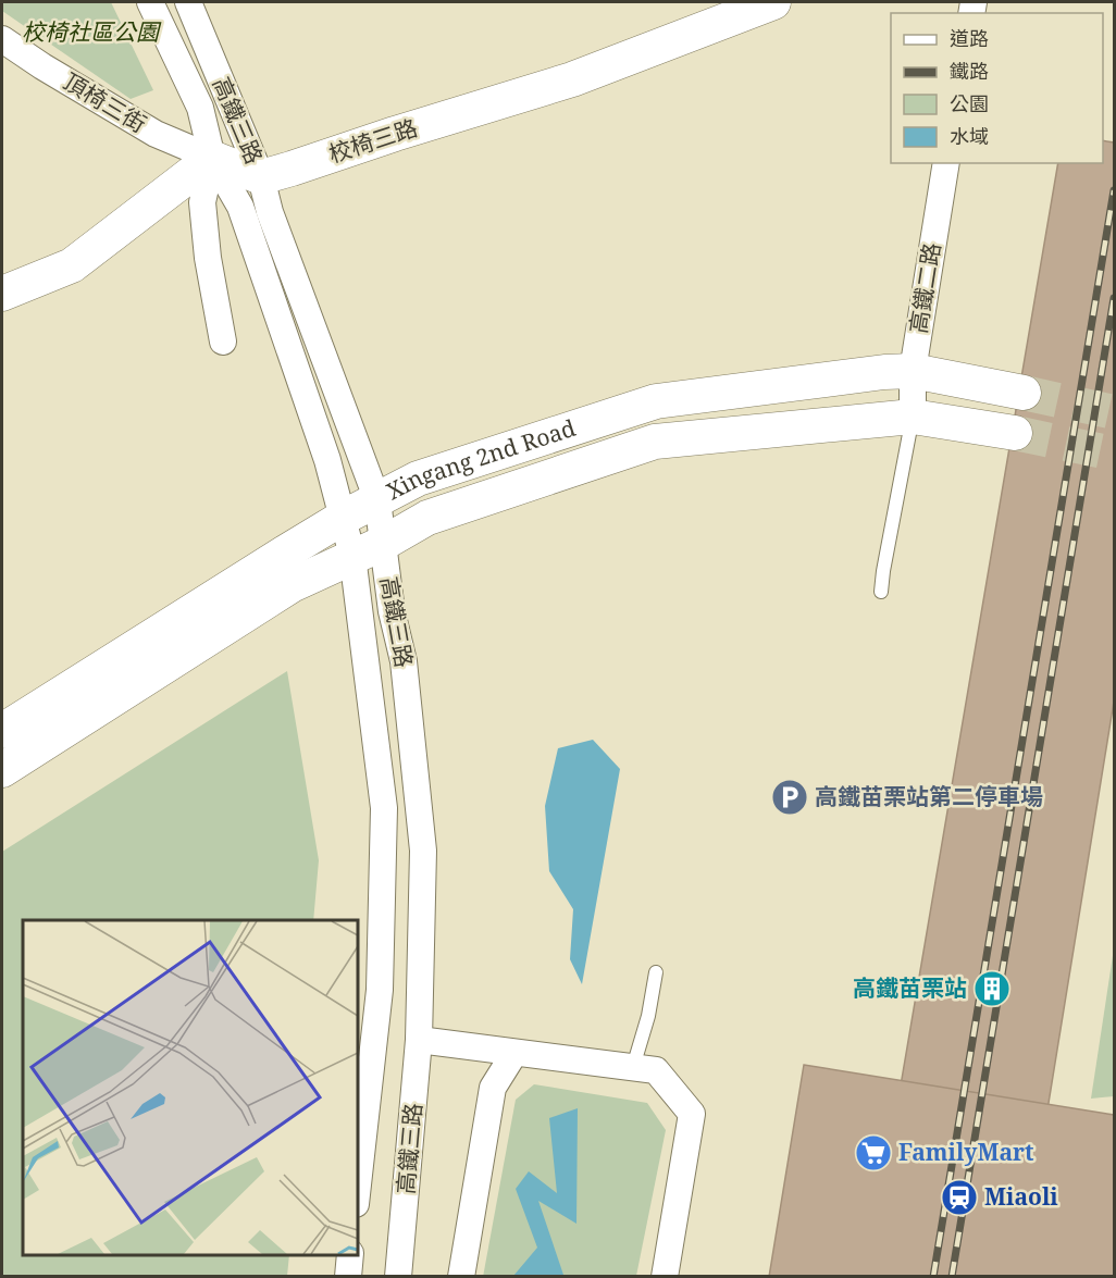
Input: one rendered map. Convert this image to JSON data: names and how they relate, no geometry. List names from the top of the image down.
{
  "streets": {
    "street": [
      "頂椅三街",
      "高鐵三路",
      "校椅三路",
      "高鐵二路",
      "Xingang 2nd Road"
    ]
  },
  "crossings": [
    ["頂椅三街", "高鐵三路"],
    ["高鐵三路", "校椅三路"],
    ["高鐵三路", "Xingang 2nd Road"],
    ["高鐵二路", "Xingang 2nd Road"]
  ],
  "parks": ["校椅社區公園"],
  "places": {
    "parking": ["高鐵苗栗站第二停車場"],
    "building": ["高鐵苗栗站"],
    "supermarket": ["FamilyMart"],
    "station": ["Miaoli"]
  },
  "legend": [
    "道路",
    "鐵路",
    "公園",
    "水域"
  ]
}
